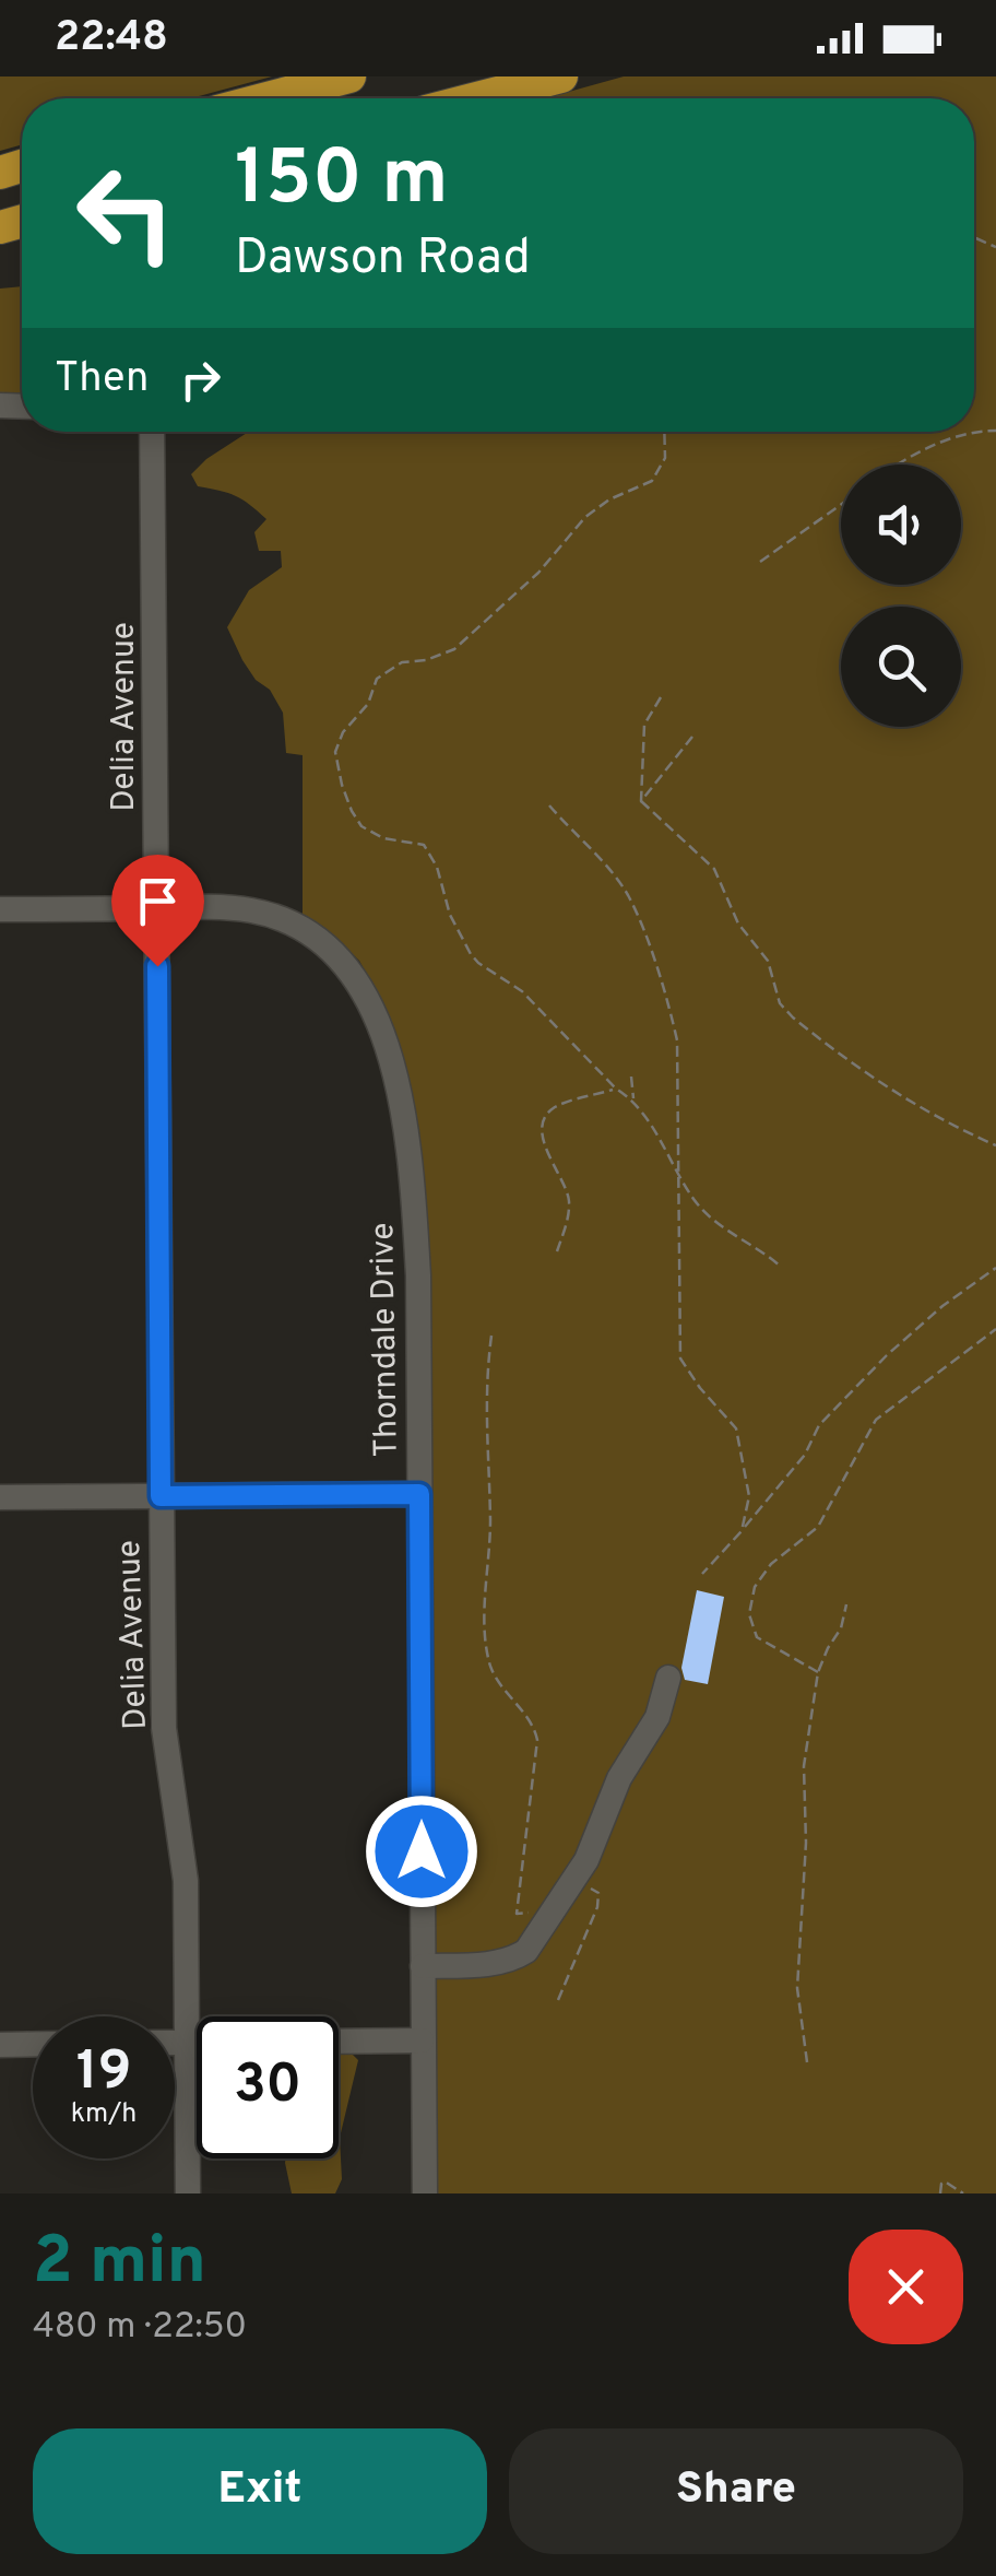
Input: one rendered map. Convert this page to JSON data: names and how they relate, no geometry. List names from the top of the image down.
{
  "streets": {
    "street": ["Delia Avenue", "Thorndale Drive"]
  },
  "crossings": [
    ["Delia Avenue", "Thorndale Drive"]
  ],
  "page": {
    "status": "22:48",
    "turn": ["150 m", "Dawson Road"],
    "then": "Then",
    "speed": "19 km/h",
    "limit": "30",
    "heading": ["2 min", "480 m · 22:50"],
    "buttons": ["Exit", "Share"]
  }
}
